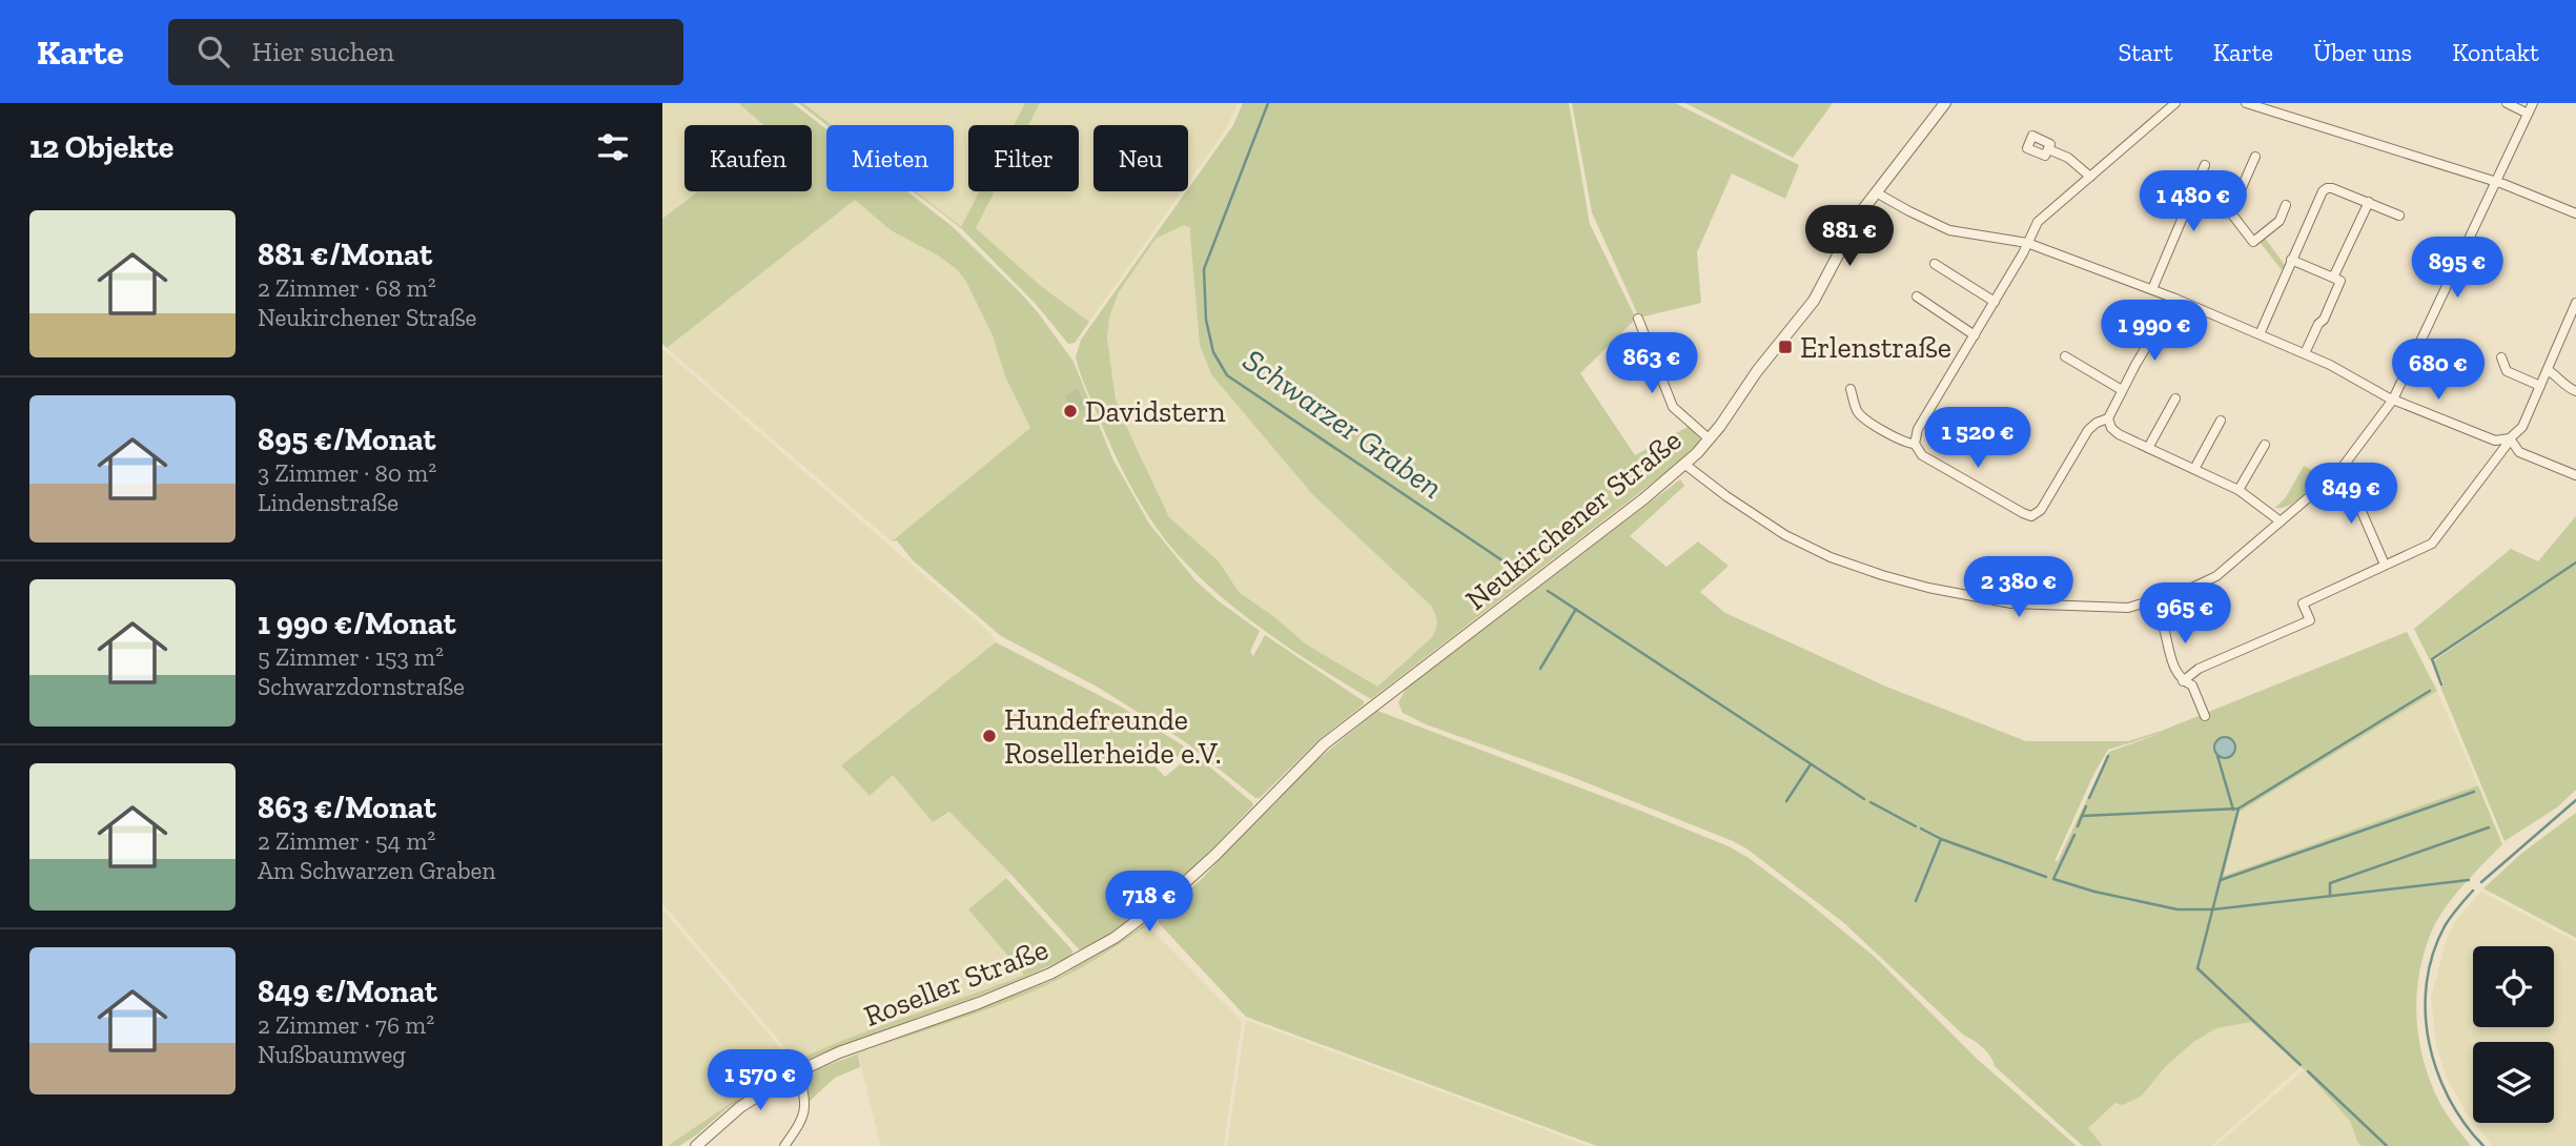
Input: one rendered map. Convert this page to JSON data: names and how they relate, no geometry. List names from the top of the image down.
{
  "streets": {
    "street": ["Neukirchener Straße", "Roseller Straße"]
  },
  "crossings": [
    ["Neukirchener Straße", "Roseller Straße"]
  ],
  "water": ["Schwarzer Graben"],
  "places": {
    "transit": ["Erlenstraße"],
    "other": ["Davidstern", "Hundefreunde Rosellerheide e.V."]
  },
  "page": {
    "header": "Karte",
    "search": "Hier suchen",
    "nav": [
      "Start",
      "Karte",
      "Über uns",
      "Kontakt"
    ],
    "heading": "12 Objekte",
    "chip": [
      "Kaufen",
      "Mieten",
      "Filter",
      "Neu"
    ],
    "price": [
      "1 480 €",
      "881 €",
      "895 €",
      "1 990 €",
      "863 €",
      "680 €",
      "1 520 €",
      "849 €",
      "2 380 €",
      "965 €",
      "718 €",
      "1 570 €"
    ],
    "list": [
      {
        "name": "881 €/Monat",
        "note": "2 Zimmer · 68 m² · Neukirchener Straße"
      },
      {
        "name": "895 €/Monat",
        "note": "3 Zimmer · 80 m² · Lindenstraße"
      },
      {
        "name": "1 990 €/Monat",
        "note": "5 Zimmer · 153 m² · Schwarzdornstraße"
      },
      {
        "name": "863 €/Monat",
        "note": "2 Zimmer · 54 m² · Am Schwarzen Graben"
      },
      {
        "name": "849 €/Monat",
        "note": "2 Zimmer · 76 m² · Nußbaumweg"
      }
    ]
  }
}
